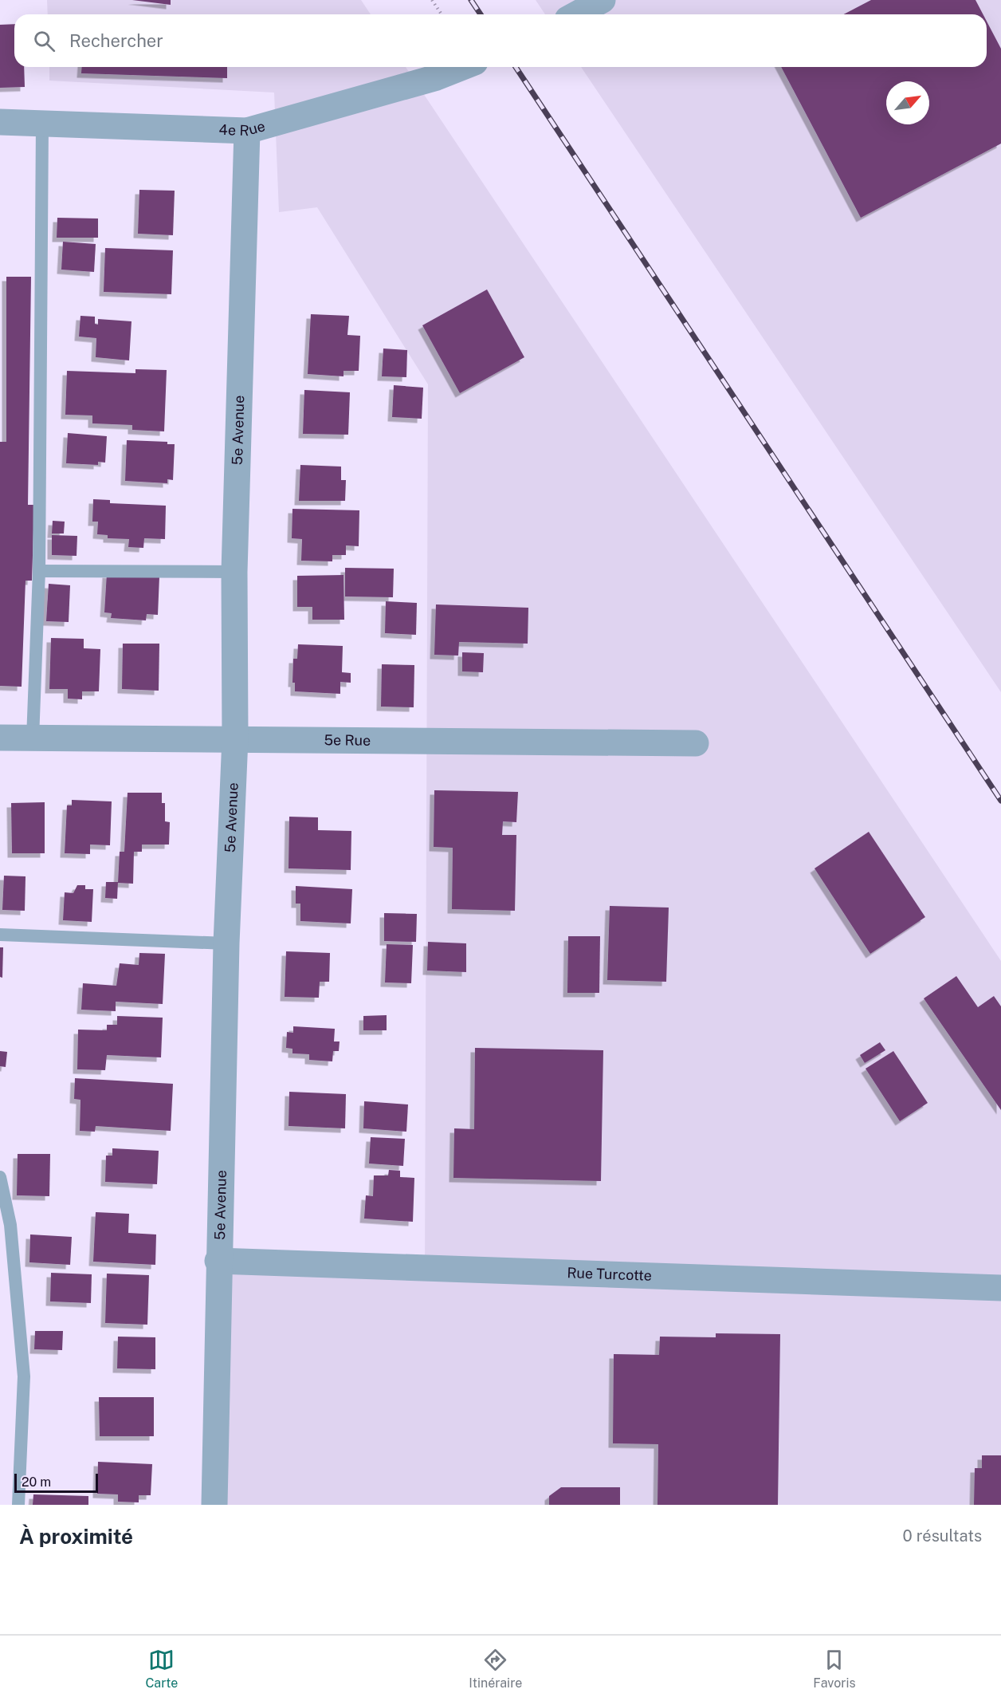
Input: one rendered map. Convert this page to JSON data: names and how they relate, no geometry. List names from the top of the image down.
{
  "streets": {
    "street": [
      "4e Rue",
      "5e Avenue",
      "5e Rue",
      "Rue Turcotte"
    ]
  },
  "crossings": [
    ["4e Rue", "5e Avenue"],
    ["5e Avenue", "5e Rue"],
    ["5e Avenue", "Rue Turcotte"]
  ],
  "scale_bar": "20 m",
  "north": "top right",
  "page": {
    "search": "Rechercher",
    "scale": "20 m",
    "heading": ["À proximité", "0 résultats"],
    "nav": ["Carte", "Itinéraire", "Favoris"]
  }
}
